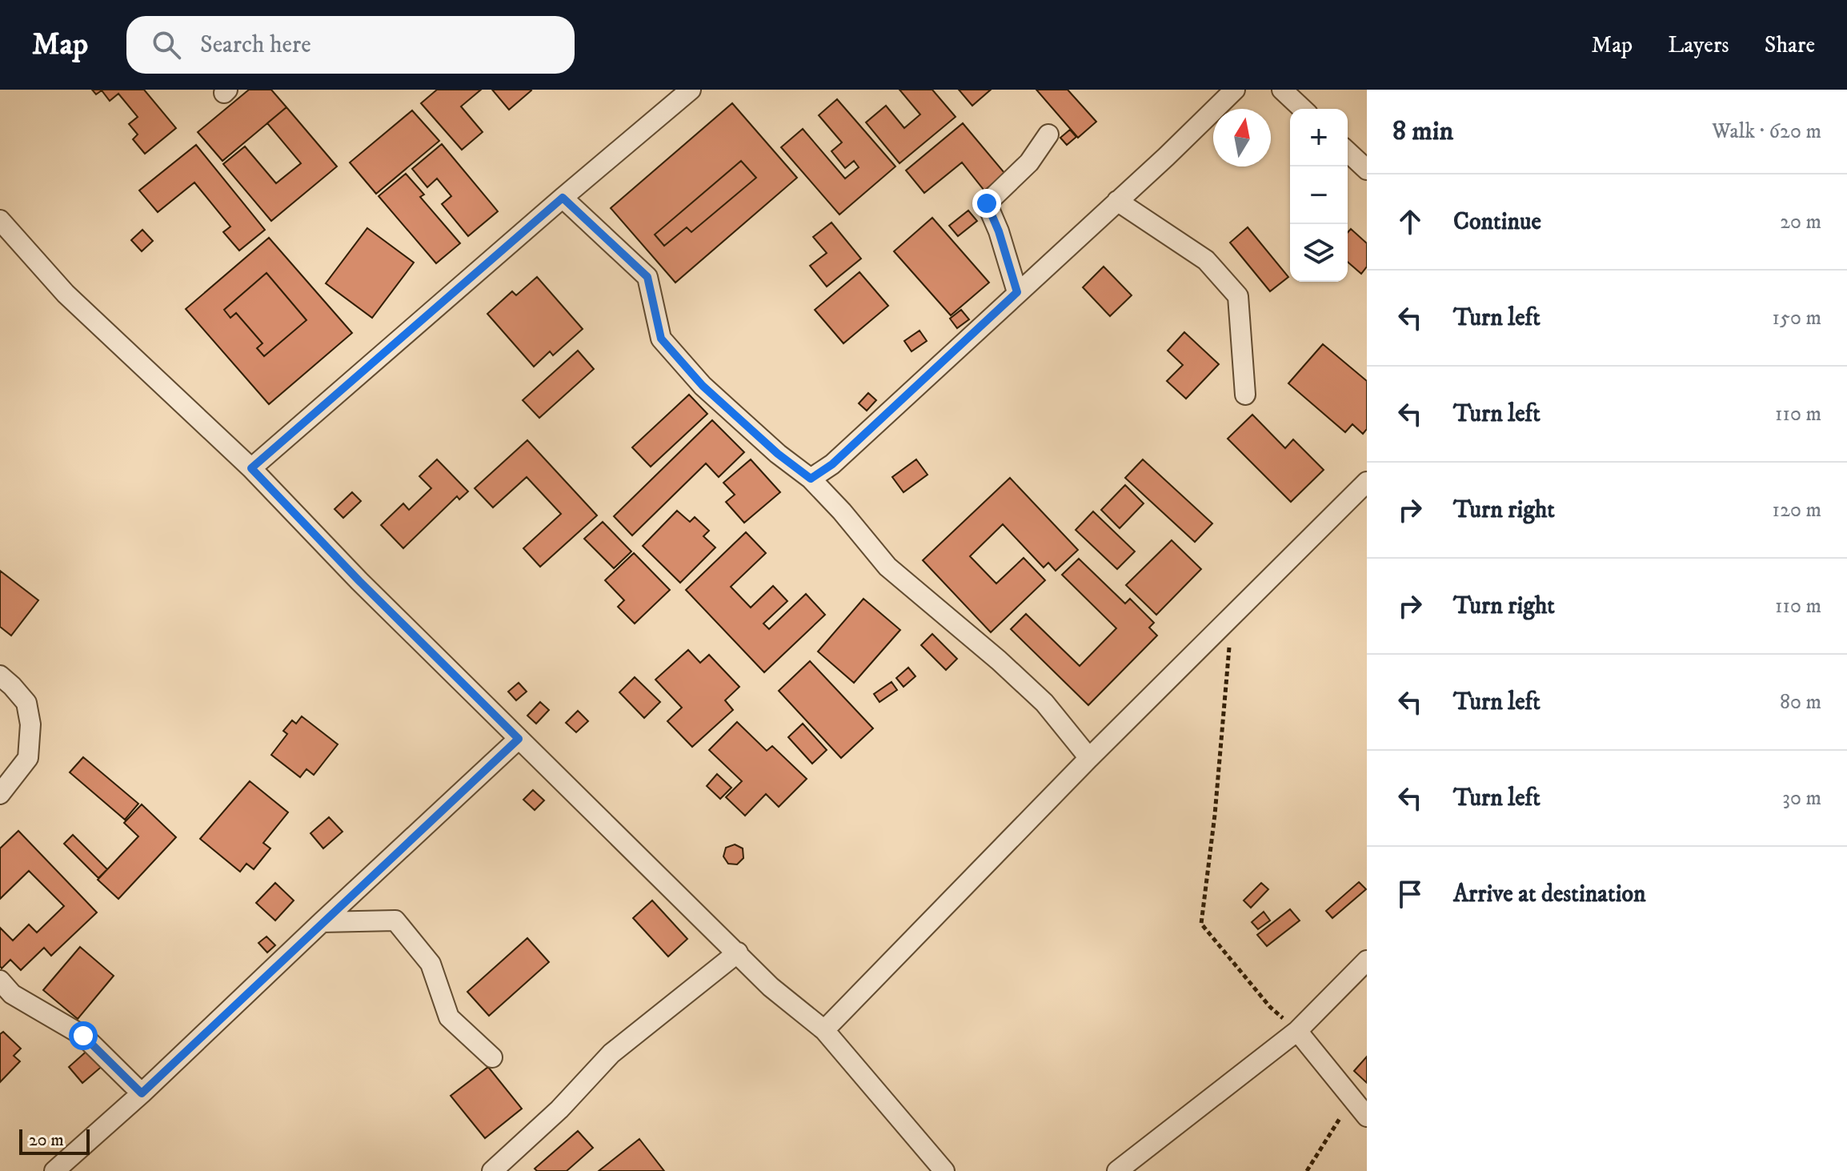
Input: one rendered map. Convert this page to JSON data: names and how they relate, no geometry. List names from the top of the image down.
{
  "scale_bar": "20 m",
  "north": "top",
  "page": {
    "header": "Map",
    "search": "Search here",
    "nav": ["Map", "Layers", "Share"],
    "heading": ["8 min", "Walk · 620 m"],
    "map_buttons": ["+", "−"],
    "list": [
      ["Continue", "20 m"],
      ["Turn left", "150 m"],
      ["Turn left", "110 m"],
      ["Turn right", "120 m"],
      ["Turn right", "110 m"],
      ["Turn left", "80 m"],
      ["Turn left", "30 m"],
      "Arrive at destination"
    ],
    "scale": "20 m"
  }
}
